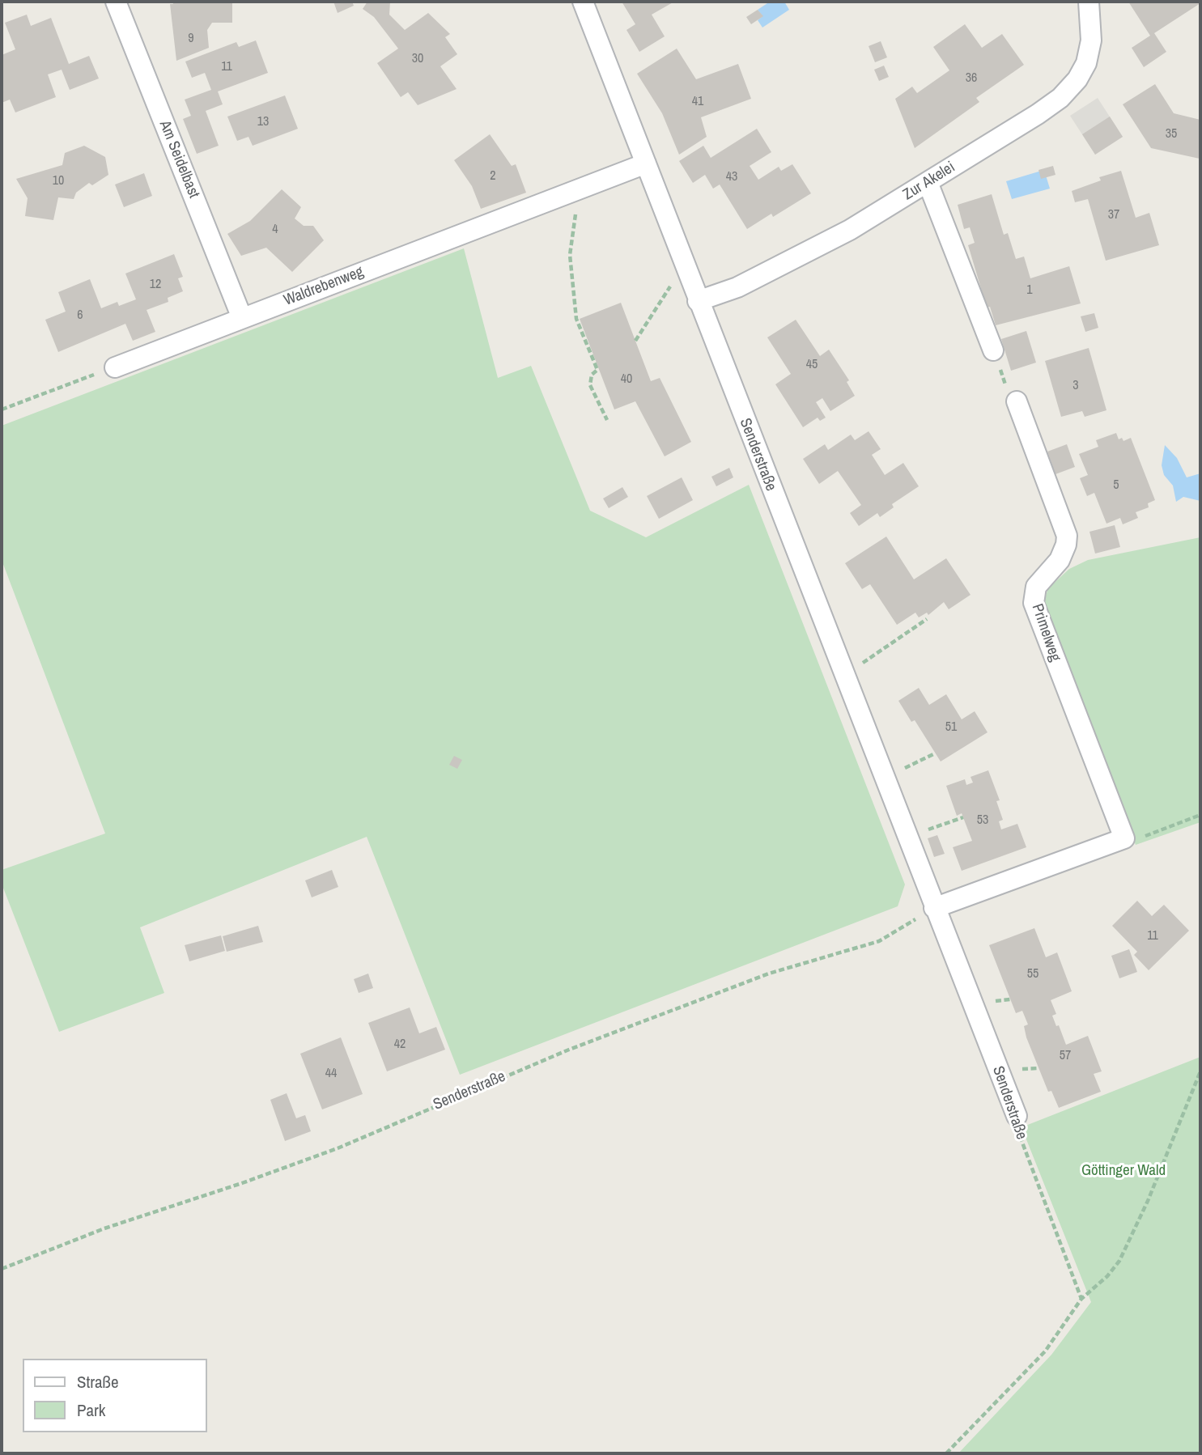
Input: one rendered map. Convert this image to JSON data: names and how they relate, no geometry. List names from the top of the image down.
{
  "streets": {
    "street": [
      "Am Seidelbast",
      "Zur Akelei",
      "Waldrebenweg",
      "Senderstraße",
      "Primelweg"
    ]
  },
  "crossings": [
    ["Am Seidelbast", "Waldrebenweg"],
    ["Zur Akelei", "Senderstraße"],
    ["Waldrebenweg", "Senderstraße"]
  ],
  "parks": ["Göttinger Wald"],
  "house_numbers": [
    "9",
    "30",
    "11",
    "36",
    "41",
    "13",
    "35",
    "2",
    "43",
    "10",
    "37",
    "4",
    "12",
    "1",
    "6",
    "45",
    "40",
    "3",
    "5",
    "51",
    "53",
    "11",
    "55",
    "42",
    "57",
    "44"
  ],
  "legend": ["Straße", "Park"]
}
